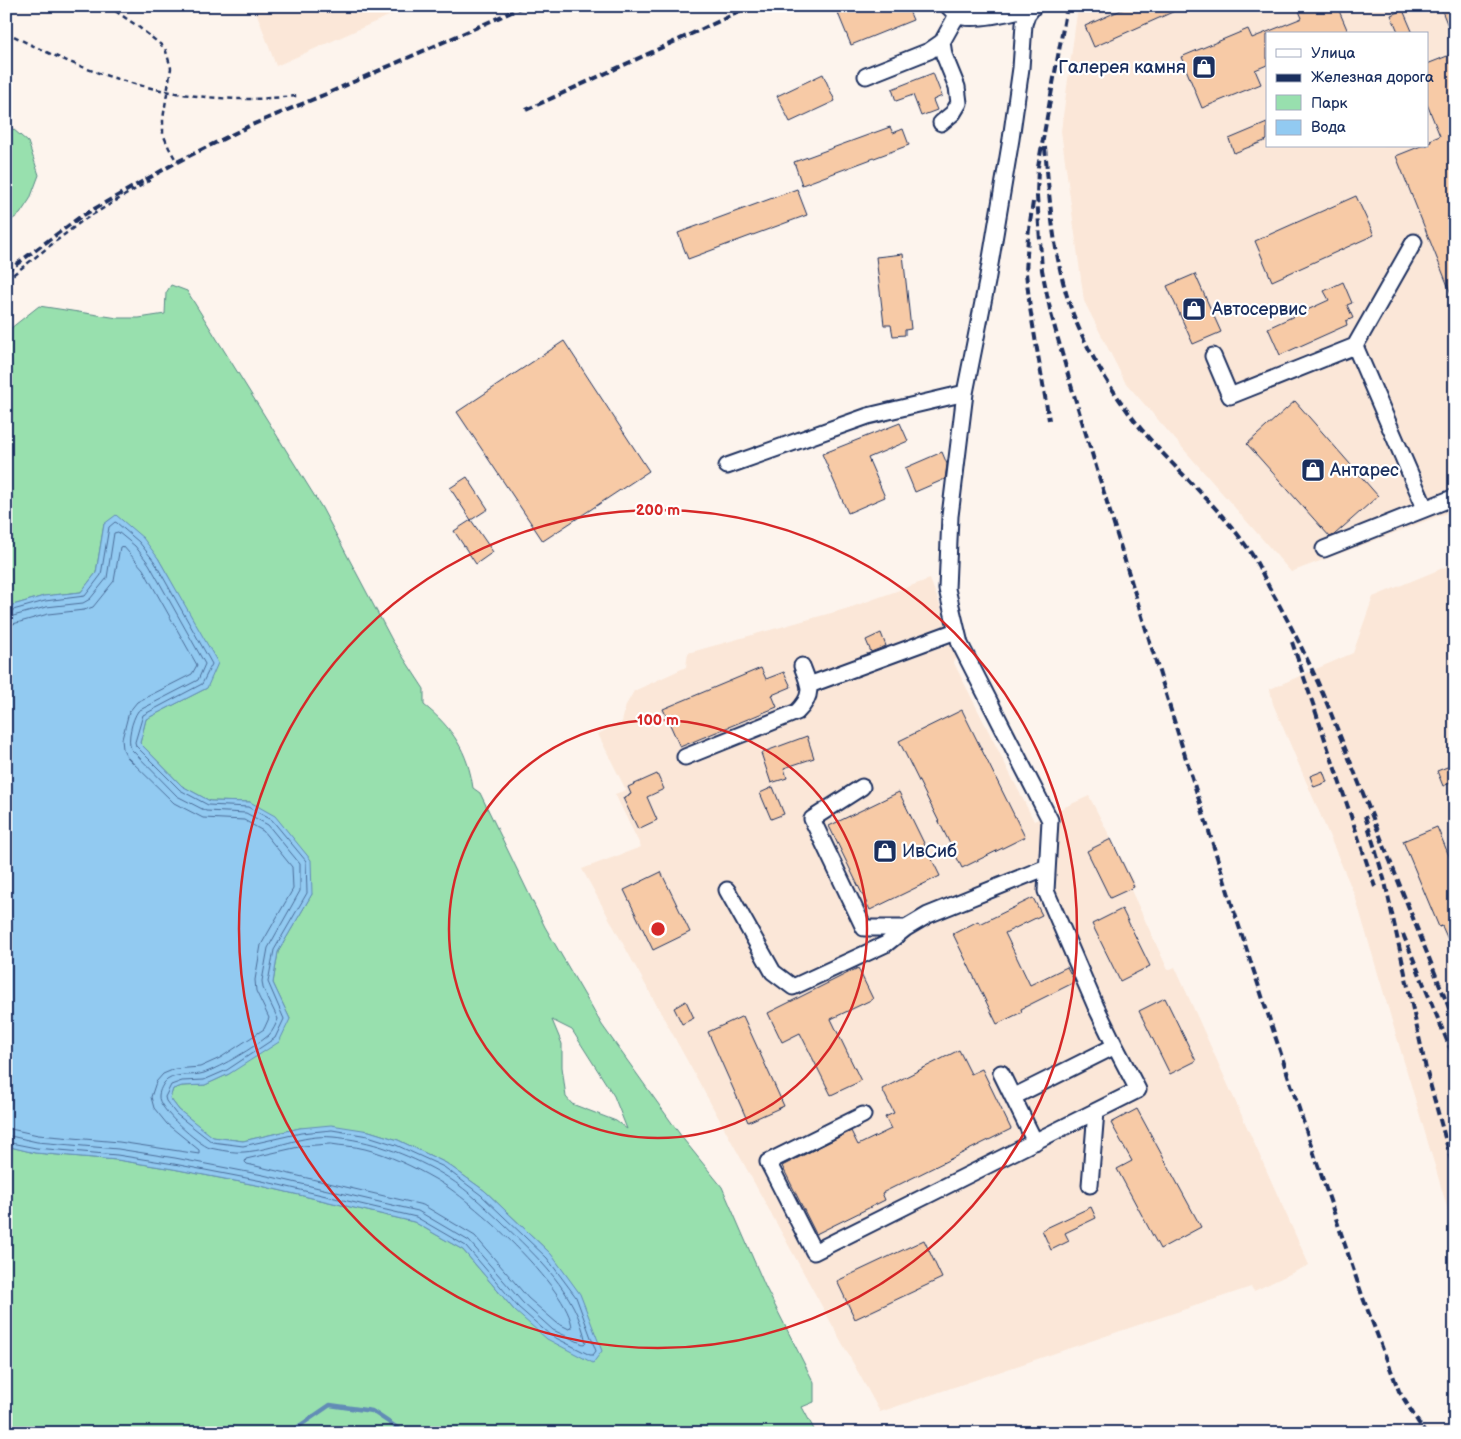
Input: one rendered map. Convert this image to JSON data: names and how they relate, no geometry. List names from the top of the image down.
{
  "places": {
    "shop": [
      "Галерея камня",
      "Автосервис",
      "Антарес",
      "ИвСиб"
    ]
  },
  "legend": [
    "Улица",
    "Железная дорога",
    "Парк",
    "Вода"
  ],
  "rings": ["200 m", "100 m"]
}
